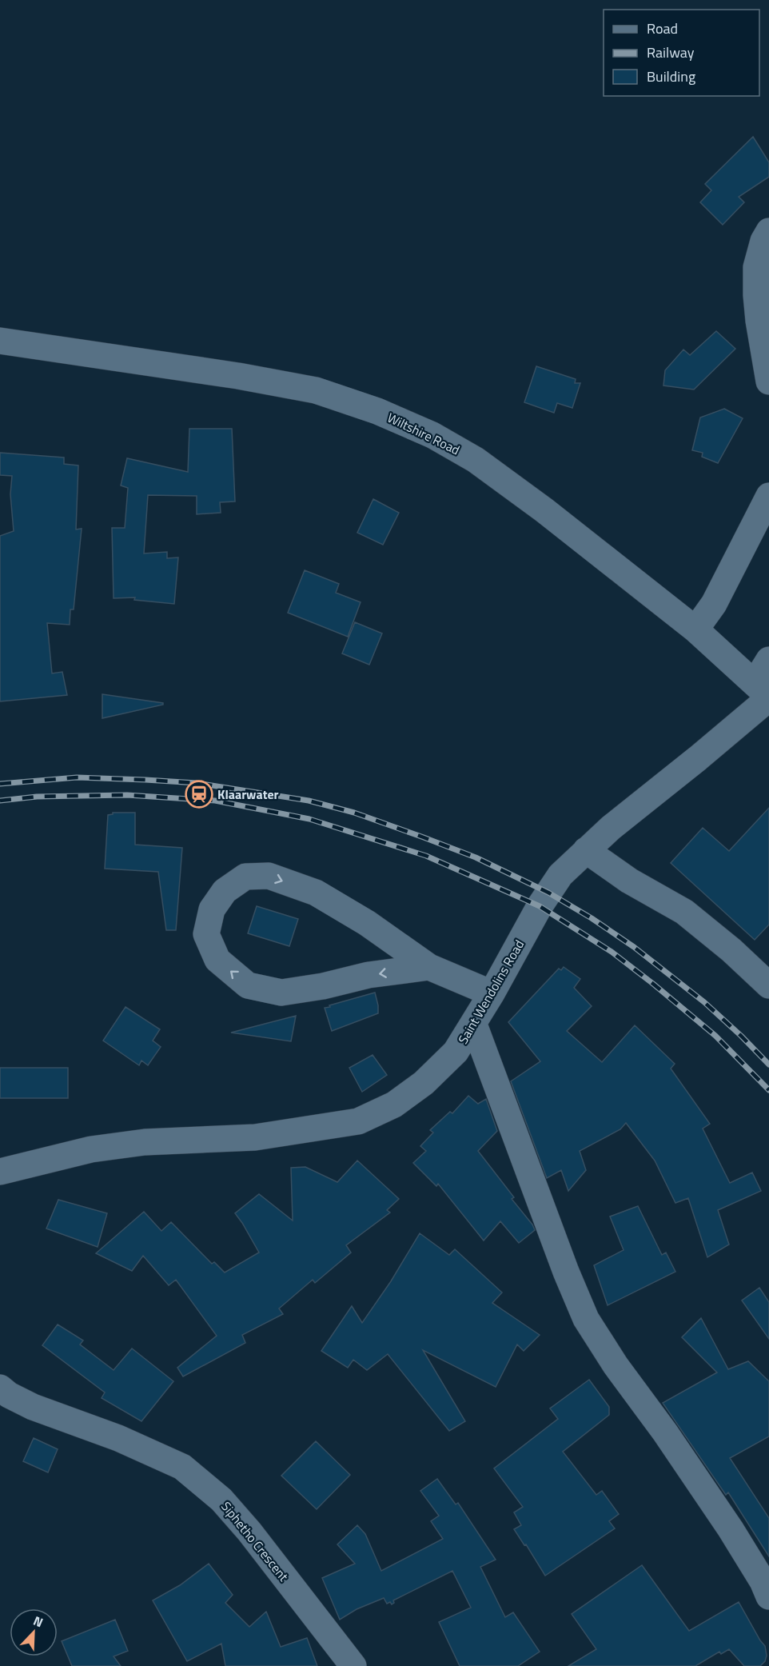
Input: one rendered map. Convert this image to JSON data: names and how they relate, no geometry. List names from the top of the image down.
{
  "streets": {
    "street": ["Wiltshire Road", "Saint Wendolins Road", "Siphetho Crescent"]
  },
  "crossings": [
    ["Wiltshire Road", "Saint Wendolins Road"]
  ],
  "places": {
    "station": ["Klaarwater"]
  },
  "legend": ["Road", "Railway", "Building"],
  "north": "top right"
}
